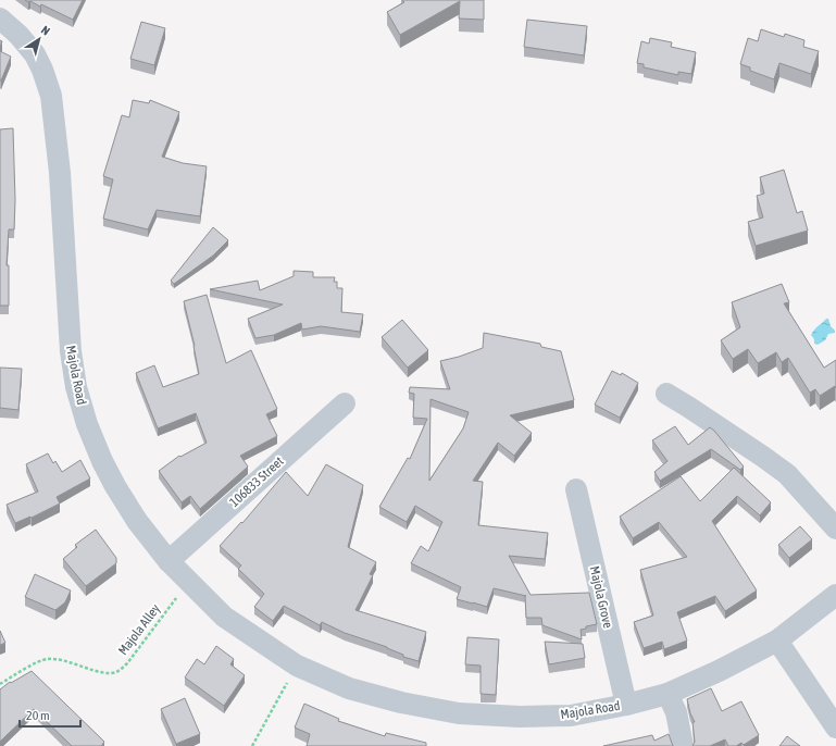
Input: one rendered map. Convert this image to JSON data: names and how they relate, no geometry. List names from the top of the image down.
{
  "streets": {
    "street": ["Majola Road", "106833 Street", "Majola Grove"],
    "path": ["Majola Alley"]
  },
  "crossings": [
    ["Majola Road", "106833 Street"],
    ["Majola Road", "Majola Grove"],
    ["Majola Road", "Majola Alley"]
  ],
  "scale_bar": "20 m",
  "north": "top right"
}
